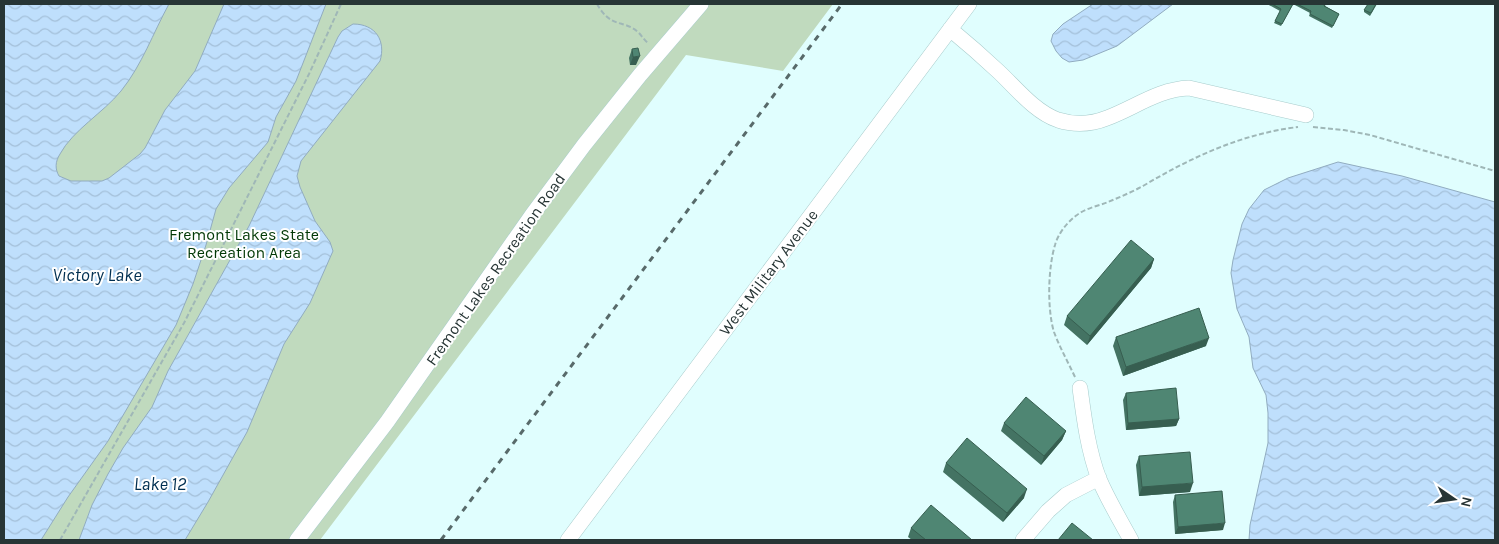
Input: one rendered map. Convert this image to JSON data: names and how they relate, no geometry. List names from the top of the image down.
{
  "streets": {
    "street": ["Fremont Lakes Recreation Road", "West Military Avenue"]
  },
  "water": ["Victory Lake", "Lake 12"],
  "parks": ["Fremont Lakes State Recreation Area"],
  "north": "right"
}
